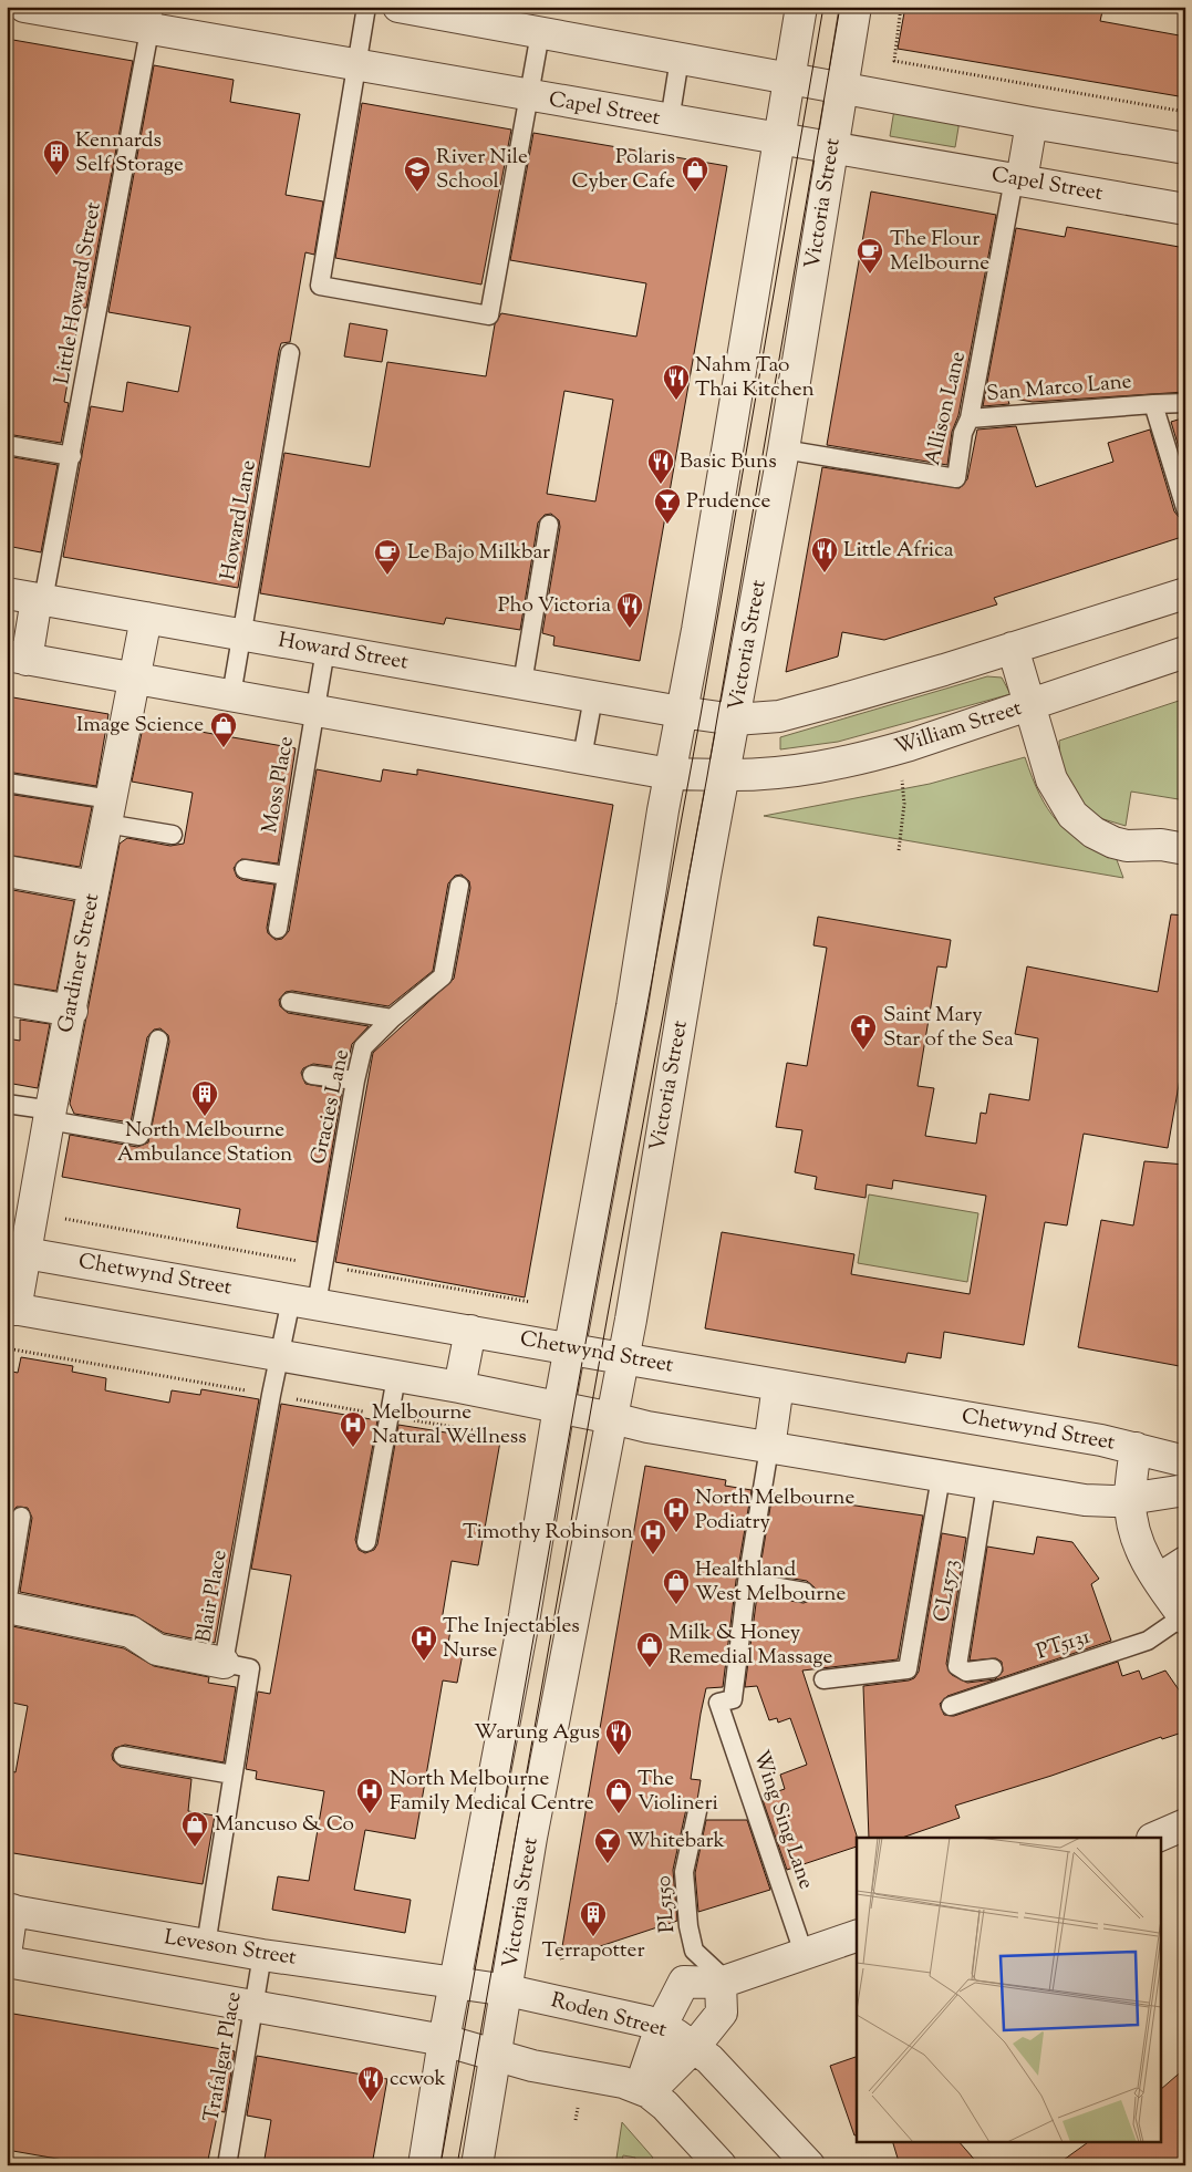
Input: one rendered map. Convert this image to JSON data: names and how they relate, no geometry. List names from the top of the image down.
{
  "streets": {
    "street": [
      "Capel Street",
      "Victoria Street",
      "Howard Street",
      "William Street",
      "Gardiner Street",
      "Chetwynd Street",
      "Leveson Street",
      "Roden Street"
    ],
    "lane": [
      "Little Howard Street",
      "San Marco Lane",
      "Allison Lane",
      "Howard Lane",
      "Moss Place",
      "Gracies Lane",
      "CL1573",
      "Blair Place",
      "PT5131",
      "Wing Sing Lane",
      "PL5150",
      "Trafalgar Place"
    ]
  },
  "crossings": [
    ["Capel Street", "Victoria Street"],
    ["Capel Street", "Little Howard Street"],
    ["Capel Street", "Allison Lane"],
    ["Victoria Street", "Allison Lane"],
    ["Victoria Street", "Howard Street"],
    ["Victoria Street", "William Street"],
    ["Victoria Street", "Chetwynd Street"],
    ["Victoria Street", "Roden Street"],
    ["Little Howard Street", "Howard Street"],
    ["San Marco Lane", "Allison Lane"],
    ["Howard Lane", "Howard Street"],
    ["Howard Street", "Moss Place"],
    ["Howard Street", "Gardiner Street"],
    ["Gardiner Street", "Chetwynd Street"],
    ["Gracies Lane", "Chetwynd Street"],
    ["Gracies Lane", "Blair Place"],
    ["Chetwynd Street", "Blair Place"],
    ["Blair Place", "Leveson Street"],
    ["Leveson Street", "Roden Street"],
    ["Leveson Street", "Trafalgar Place"]
  ],
  "places": {
    "building": ["Kennards Self Storage", "North Melbourne Ambulance Station", "Terrapotter"],
    "school or university": ["River Nile School"],
    "shop": [
      "Polaris Cyber Cafe",
      "Image Science",
      "Healthland West Melbourne",
      "Milk & Honey Remedial Massage",
      "The Violineri",
      "Mancuso & Co"
    ],
    "cafe": ["The Flour Melbourne", "Le Bajo Milkbar"],
    "restaurant": [
      "Nahm Tao Thai Kitchen",
      "Basic Buns",
      "Little Africa",
      "Pho Victoria",
      "Warung Agus",
      "ccwok"
    ],
    "bar": ["Prudence", "Whitebark"],
    "church": ["Saint Mary Star of the Sea"],
    "hospital": [
      "Melbourne Natural Wellness",
      "North Melbourne Podiatry",
      "Timothy Robinson",
      "The Injectables Nurse",
      "North Melbourne Family Medical Centre"
    ]
  }
}
